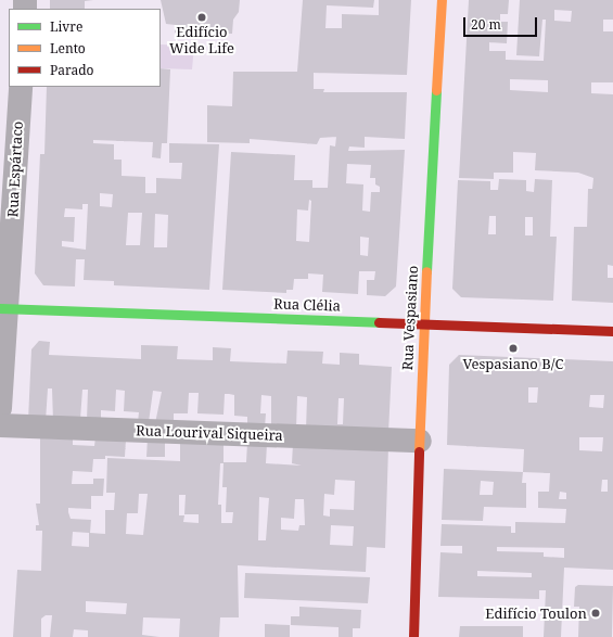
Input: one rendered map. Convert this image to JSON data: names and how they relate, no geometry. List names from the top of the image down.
{
  "streets": {
    "street": [
      "Rua Espártaco",
      "Rua Clélia",
      "Rua Vespasiano",
      "Rua Lourival Siqueira"
    ]
  },
  "crossings": [
    ["Rua Espártaco", "Rua Clélia"],
    ["Rua Clélia", "Rua Vespasiano"],
    ["Rua Vespasiano", "Rua Lourival Siqueira"]
  ],
  "places": ["Edifício Wide Life", "Vespasiano B/C", "Edifício Toulon"],
  "legend": ["Livre", "Lento", "Parado"],
  "scale_bar": "20 m"
}
